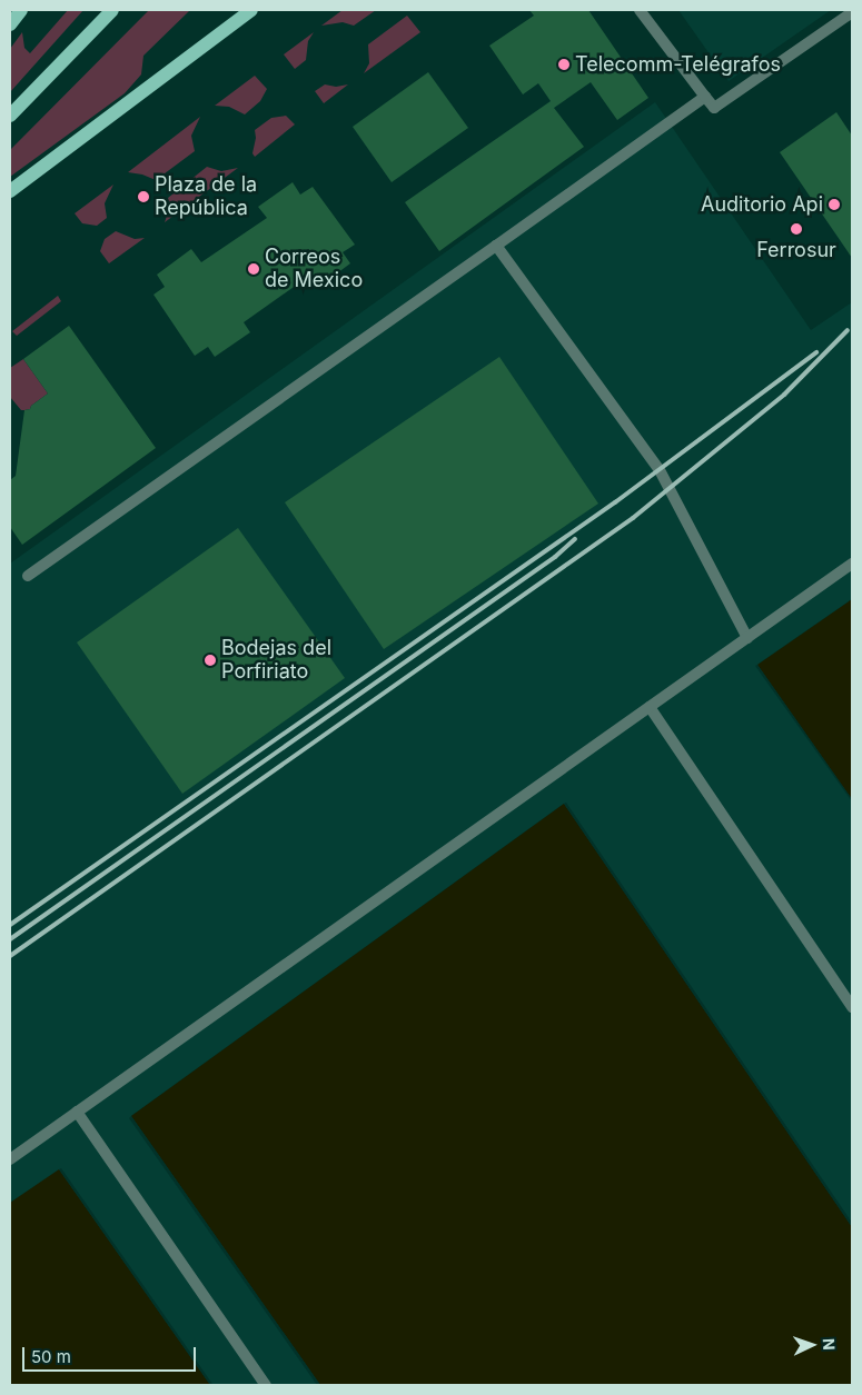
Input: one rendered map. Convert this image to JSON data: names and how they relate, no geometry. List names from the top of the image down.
{
  "places": [
    "Telecomm-Telégrafos",
    "Plaza de la República",
    "Auditorio Api",
    "Ferrosur",
    "Correos de Mexico",
    "Bodejas del Porfiriato"
  ],
  "scale_bar": "50 m",
  "north": "right"
}
